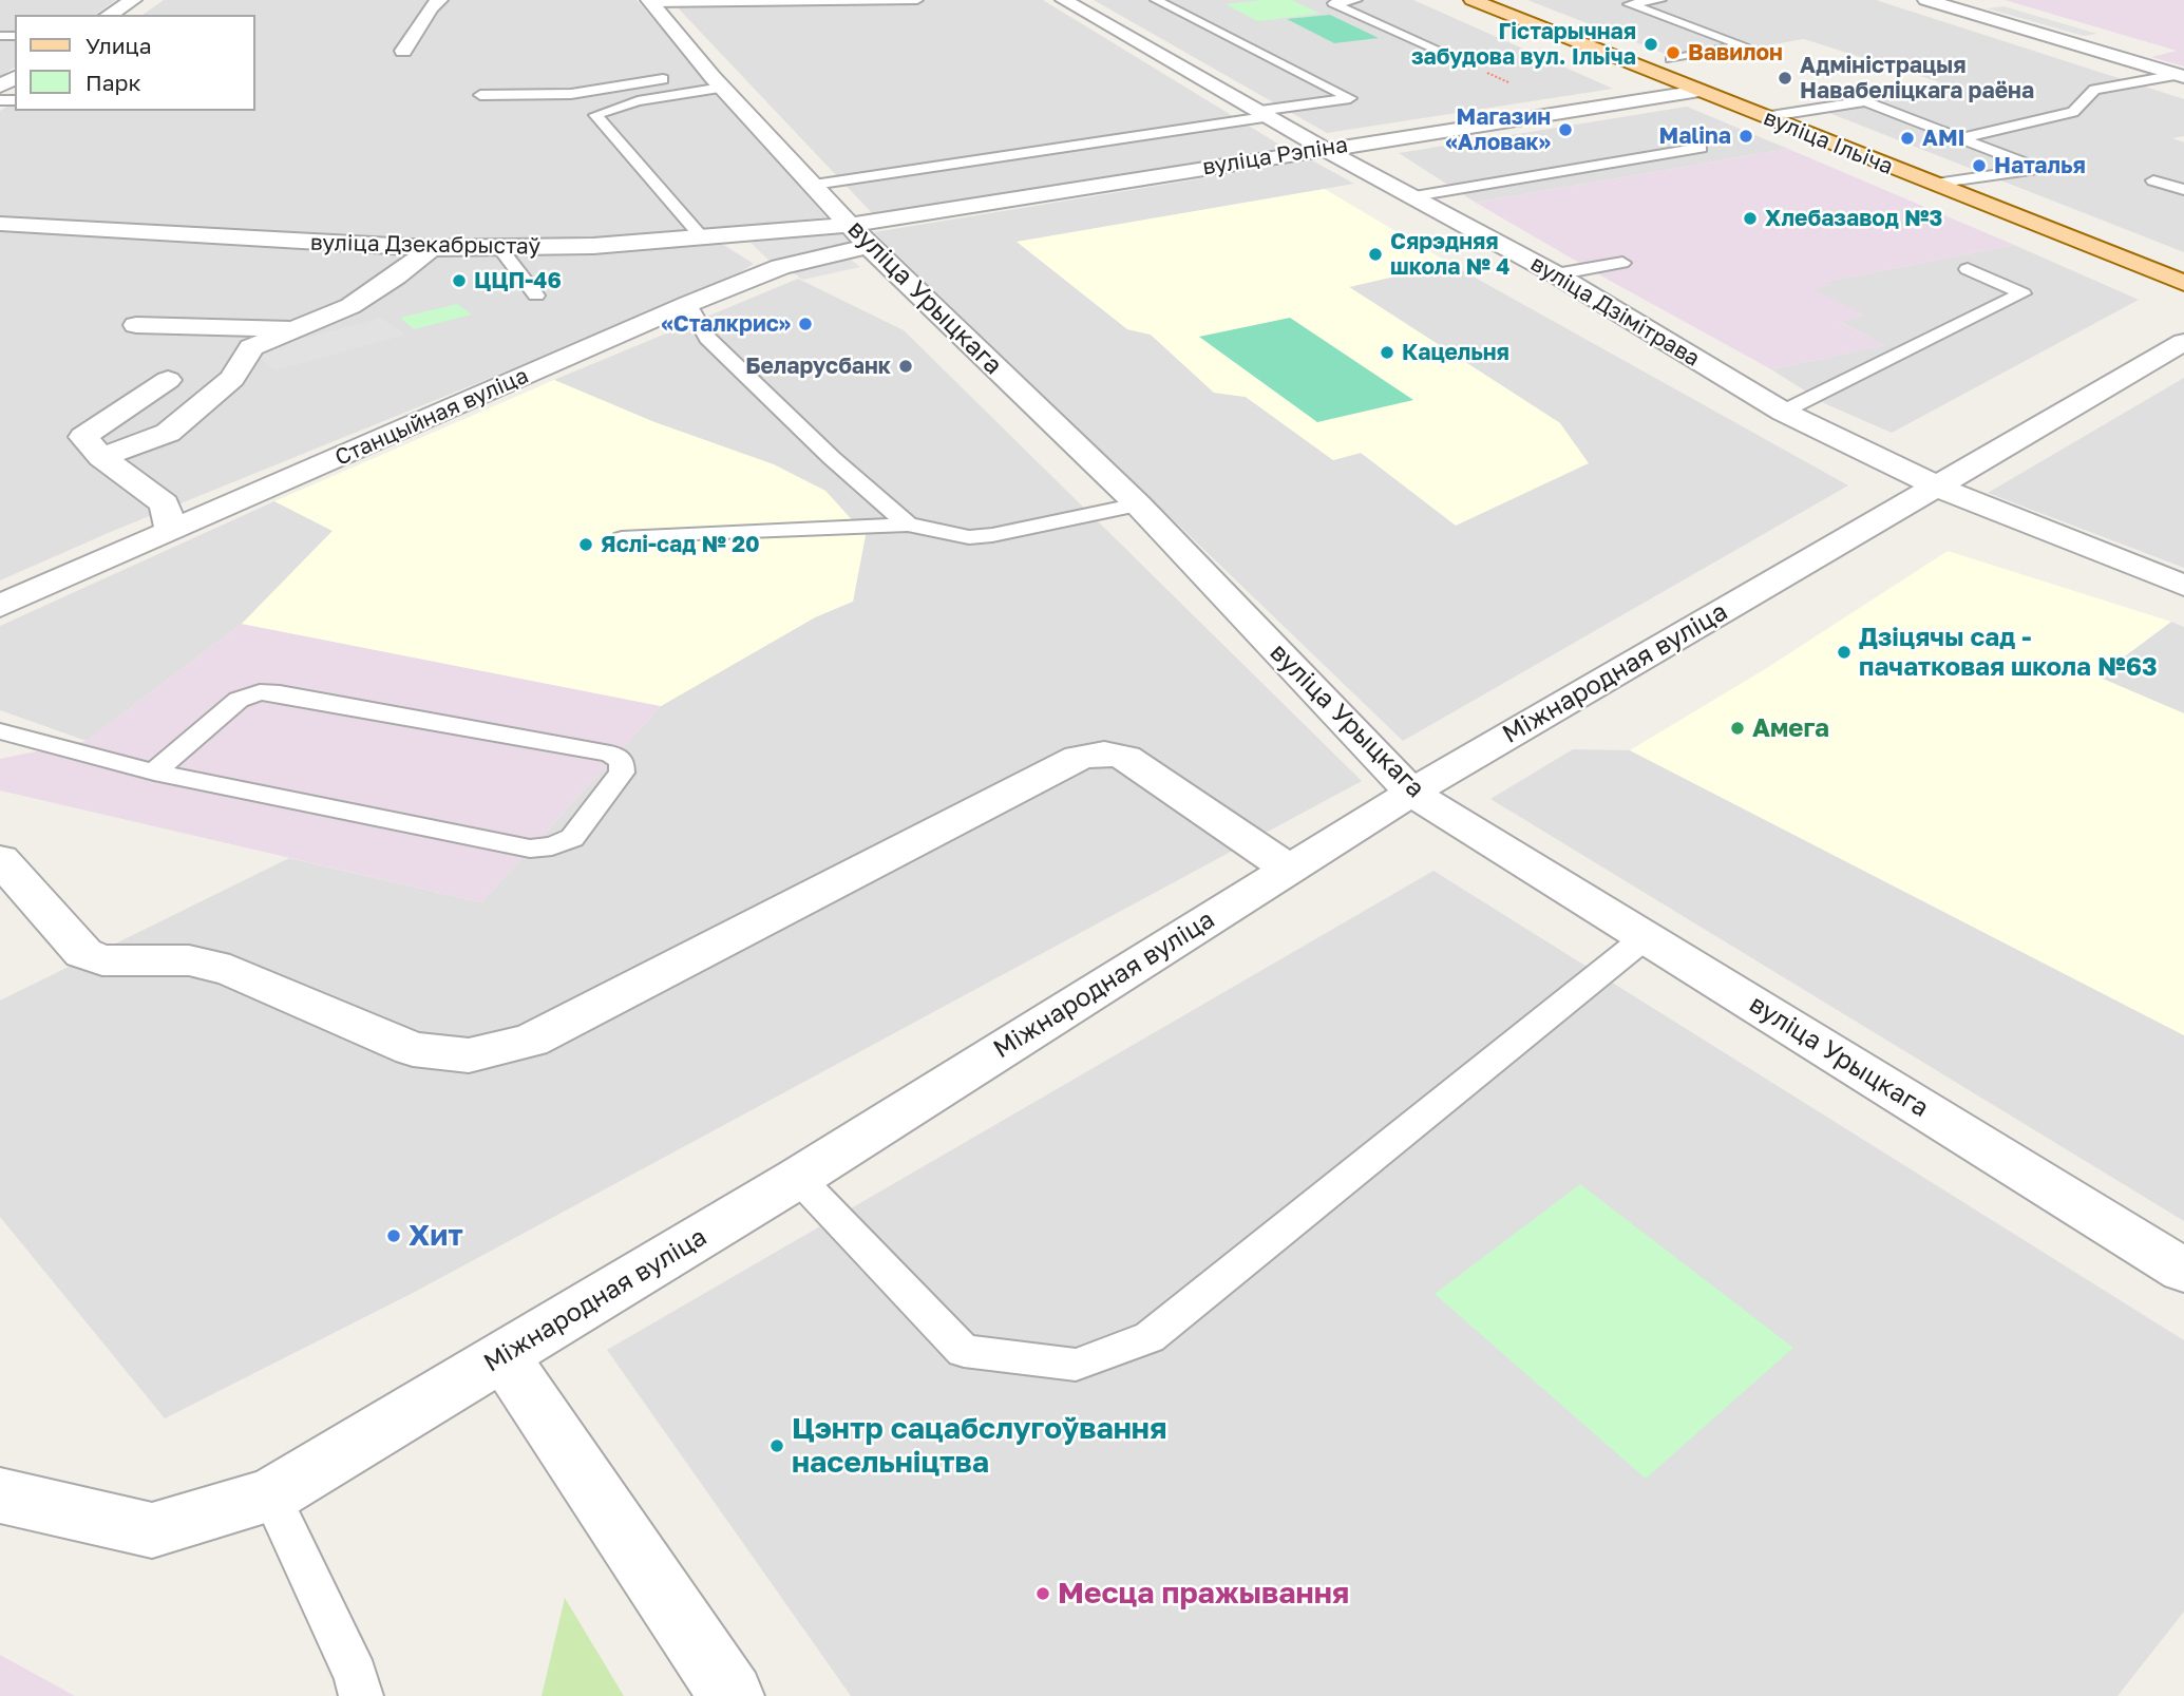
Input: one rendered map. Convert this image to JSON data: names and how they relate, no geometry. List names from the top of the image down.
{
  "streets": {
    "main road": ["вуліца Ільіча"],
    "street": [
      "вуліца Рэпіна",
      "вуліца Дзекабрыстаў",
      "вуліца Урыцкага",
      "вуліца Дзімітрава",
      "Станцыйная вуліца",
      "Міжнародная вуліца"
    ]
  },
  "crossings": [
    ["вуліца Ільіча", "вуліца Рэпіна"],
    ["вуліца Рэпіна", "вуліца Дзекабрыстаў"],
    ["вуліца Рэпіна", "вуліца Урыцкага"],
    ["вуліца Рэпіна", "вуліца Дзімітрава"],
    ["вуліца Рэпіна", "Станцыйная вуліца"],
    ["вуліца Дзекабрыстаў", "вуліца Урыцкага"],
    ["вуліца Дзекабрыстаў", "Станцыйная вуліца"],
    ["вуліца Урыцкага", "Станцыйная вуліца"],
    ["вуліца Урыцкага", "Міжнародная вуліца"],
    ["вуліца Дзімітрава", "Міжнародная вуліца"]
  ],
  "places": [
    "Гістарычная забудова вул. Ільіча",
    "Вавилон",
    "Адміністрацыя Навабеліцкага раёна",
    "Магазин «Аловак»",
    "Malina",
    "AMI",
    "Наталья",
    "Хлебазавод №3",
    "Сярэдняя школа № 4",
    "ЦЦП-46",
    "«Сталкрис»",
    "Кацельня",
    "Беларусбанк",
    "Яслі-сад № 20",
    "Дзіцячы сад - пачатковая школа №63",
    "Амега",
    "Хит",
    "Цэнтр сацабслугоўвання насельніцтва",
    "Месца пражывання"
  ],
  "legend": ["Улица", "Парк"]
}
